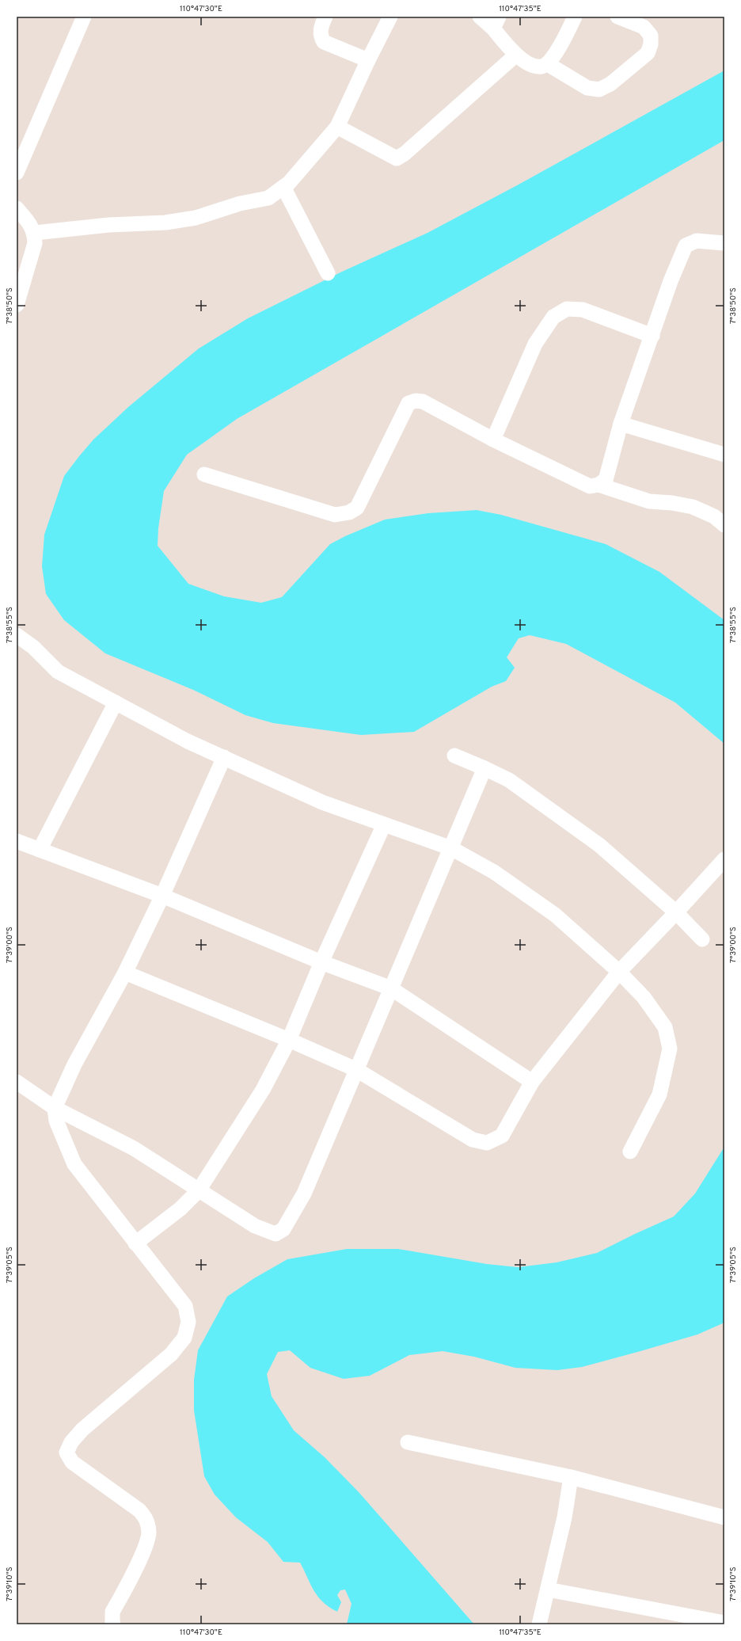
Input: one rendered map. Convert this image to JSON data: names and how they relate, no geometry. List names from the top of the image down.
{
  "coordinates": [
    "110°47'30\"E",
    "110°47'35\"E",
    "7°38'50\"S",
    "7°38'55\"S",
    "7°39'00\"S",
    "7°39'05\"S",
    "7°39'10\"S"
  ]
}
